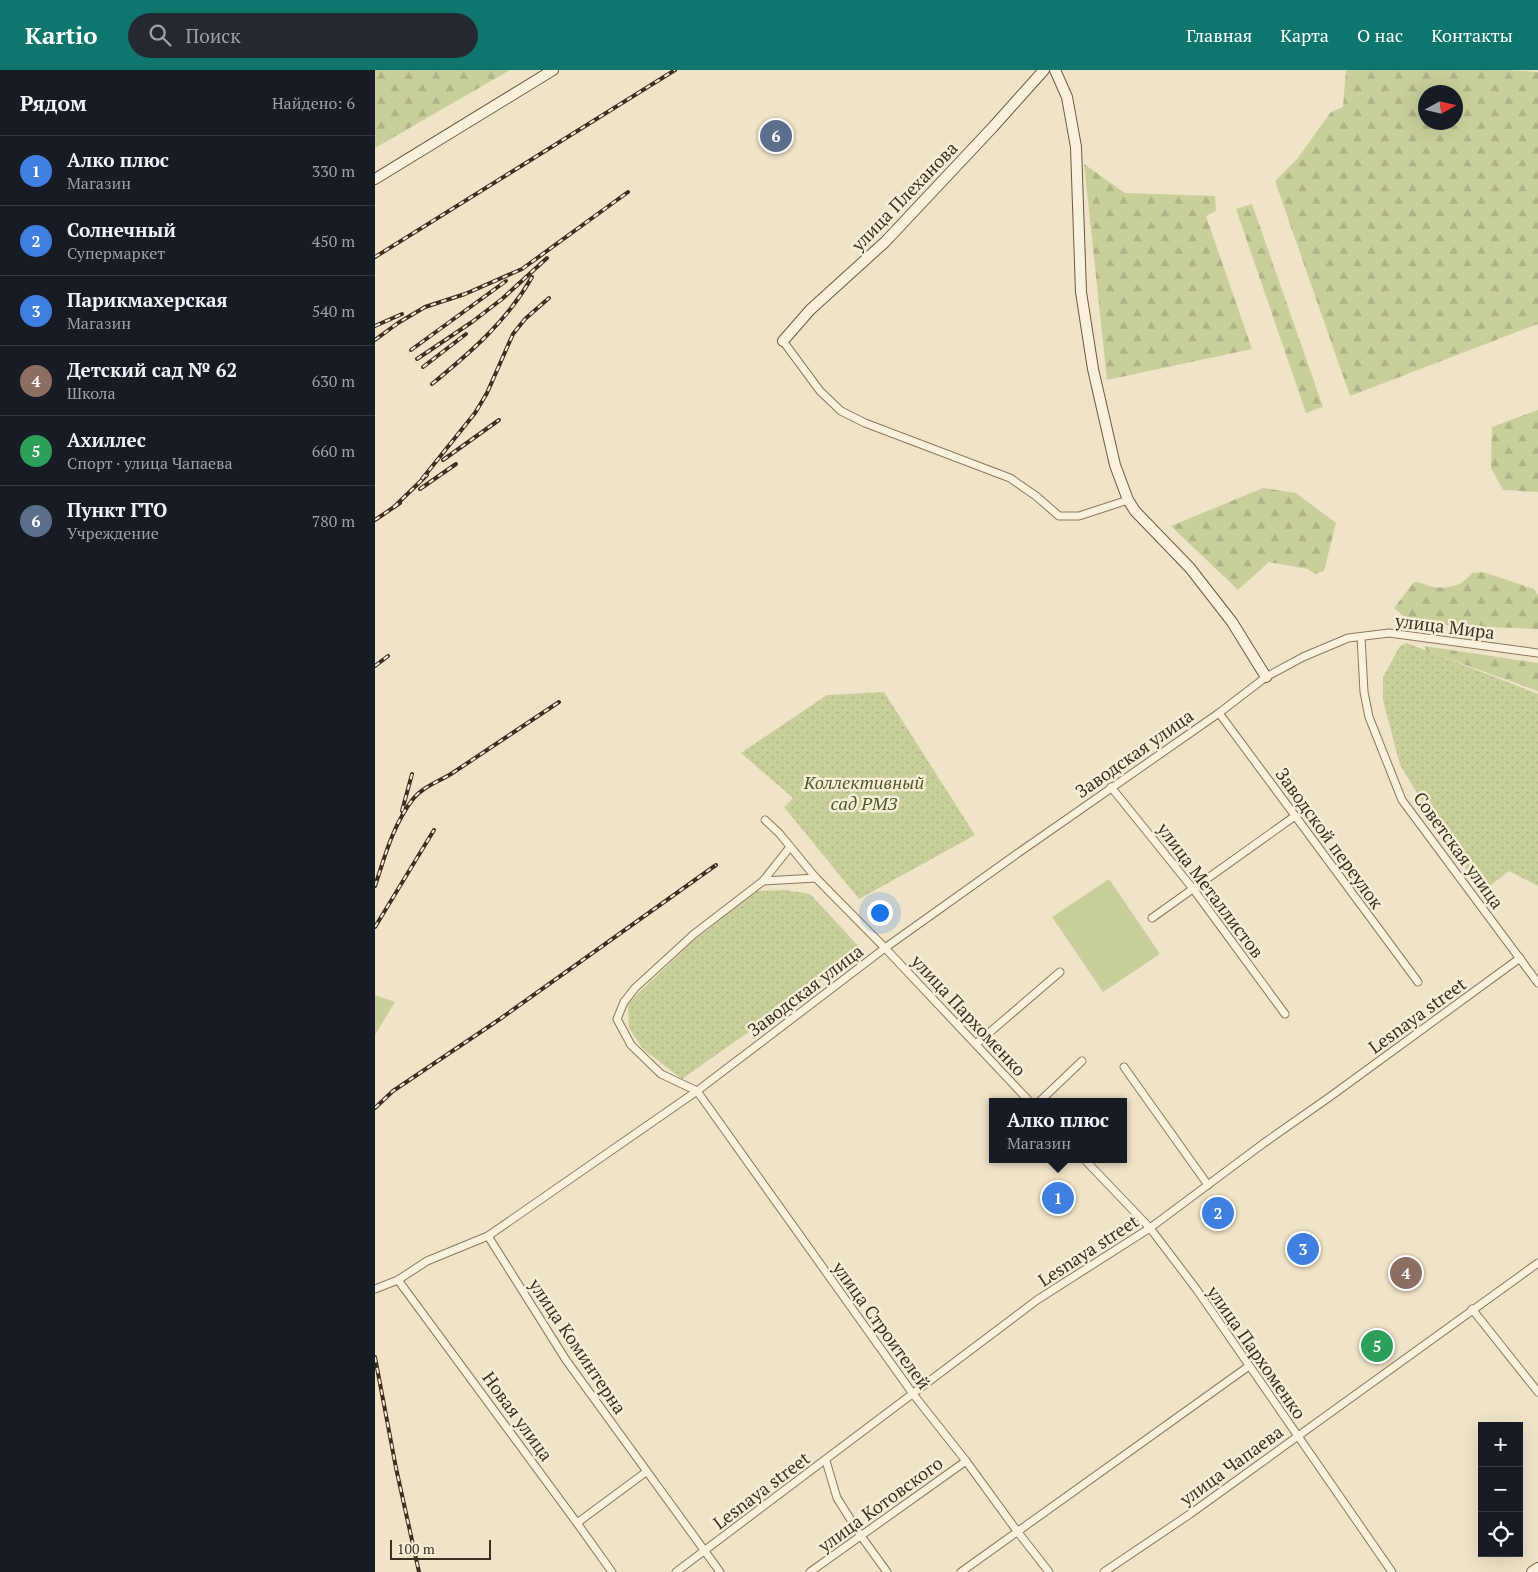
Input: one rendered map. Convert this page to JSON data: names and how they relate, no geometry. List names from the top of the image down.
{
  "streets": {
    "street": [
      "улица Плеханова",
      "улица Мира",
      "Заводская улица",
      "Заводской переулок",
      "Советская улица",
      "улица Металлистов",
      "улица Пархоменко",
      "Lesnaya street",
      "улица Строителей",
      "улица Коминтерна",
      "Новая улица",
      "улица Чапаева",
      "улица Котовского"
    ]
  },
  "crossings": [
    ["улица Мира", "Заводская улица"],
    ["улица Мира", "Советская улица"],
    ["Заводская улица", "Заводской переулок"],
    ["Заводская улица", "улица Металлистов"],
    ["Заводская улица", "улица Пархоменко"],
    ["Заводская улица", "улица Строителей"],
    ["Заводская улица", "улица Коминтерна"],
    ["Заводская улица", "Новая улица"],
    ["Советская улица", "Lesnaya street"],
    ["улица Пархоменко", "Lesnaya street"],
    ["улица Пархоменко", "улица Чапаева"],
    ["Lesnaya street", "улица Строителей"],
    ["Lesnaya street", "улица Коминтерна"],
    ["улица Строителей", "улица Котовского"]
  ],
  "parks": ["Коллективный сад РМЗ"],
  "scale_bar": "100 m",
  "north": "right",
  "page": {
    "header": "Kartio",
    "search": "Поиск",
    "nav": [
      "Главная",
      "Карта",
      "О нас",
      "Контакты"
    ],
    "heading": ["Рядом", "Найдено: 6"],
    "pins": [
      "6",
      "1",
      "2",
      "3",
      "4",
      "5"
    ],
    "list": [
      {
        "mark": "1",
        "name": "Алко плюс",
        "note": "Магазин",
        "value": "330 m"
      },
      {
        "mark": "2",
        "name": "Солнечный",
        "note": "Супермаркет",
        "value": "450 m"
      },
      {
        "mark": "3",
        "name": "Парикмахерская",
        "note": "Магазин",
        "value": "540 m"
      },
      {
        "mark": "4",
        "name": "Детский сад № 62",
        "note": "Школа",
        "value": "630 m"
      },
      {
        "mark": "5",
        "name": "Ахиллес",
        "note": "Спорт · улица Чапаева",
        "value": "660 m"
      },
      {
        "mark": "6",
        "name": "Пункт ГТО",
        "note": "Учреждение",
        "value": "780 m"
      }
    ],
    "popup": ["Алко плюс", "Магазин"],
    "map_buttons": ["+", "−"],
    "scale": "100 m"
  }
}
